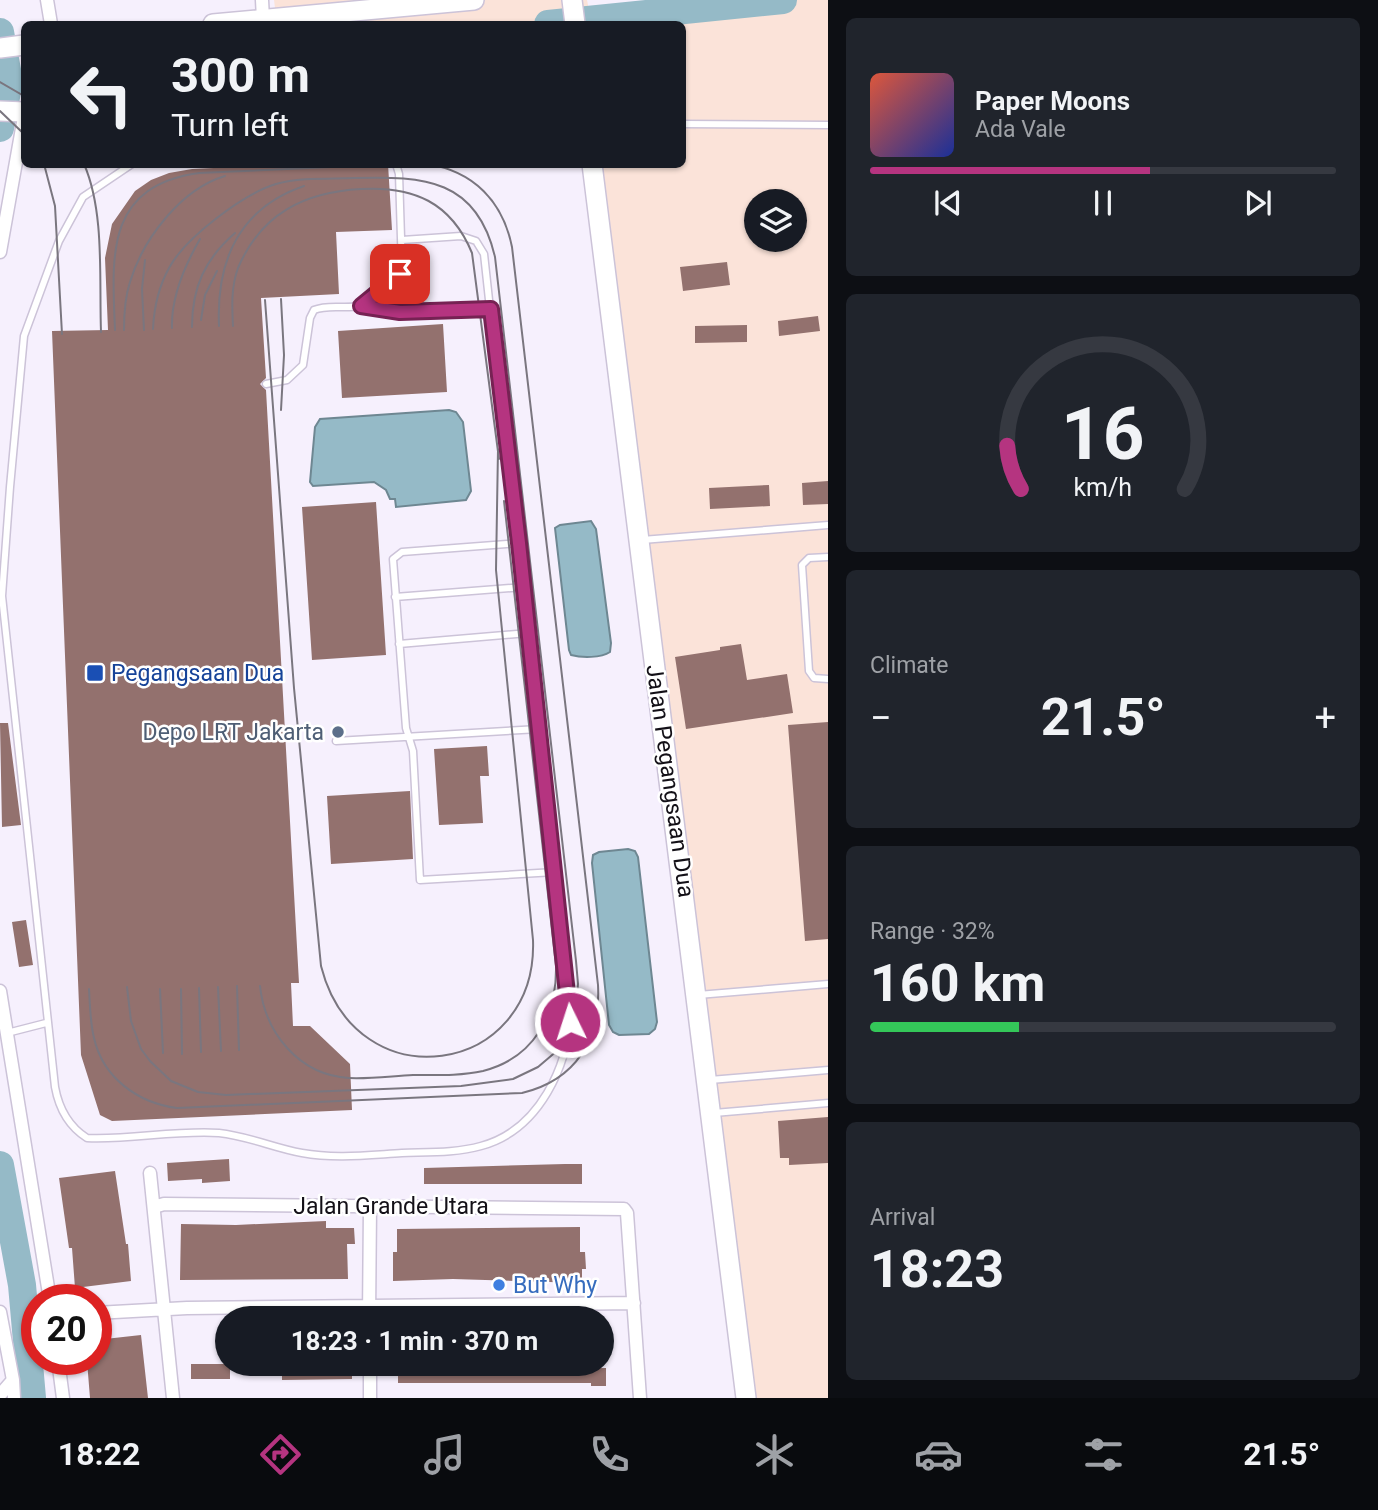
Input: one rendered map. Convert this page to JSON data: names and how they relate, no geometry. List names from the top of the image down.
{
  "streets": {
    "main road": ["Jalan Pegangsaan Dua"],
    "street": ["Jalan Grande Utara"]
  },
  "places": {
    "transit": ["Pegangsaan Dua"],
    "other": ["Depo LRT Jakarta", "But Why"]
  },
  "page": {
    "turn": ["300 m", "Turn left"],
    "song": ["Paper Moons", "Ada Vale"],
    "tile": [
      "Climate",
      ["Range · 32%", "160 km"],
      ["Arrival", "18:23"]
    ],
    "heat": ["−", "21.5°", "+"],
    "limit": "20",
    "trip": "18:23 · 1 min · 370 m",
    "tabs": ["18:22", "21.5°"],
    "gauge": ["16", "km/h"]
  }
}
